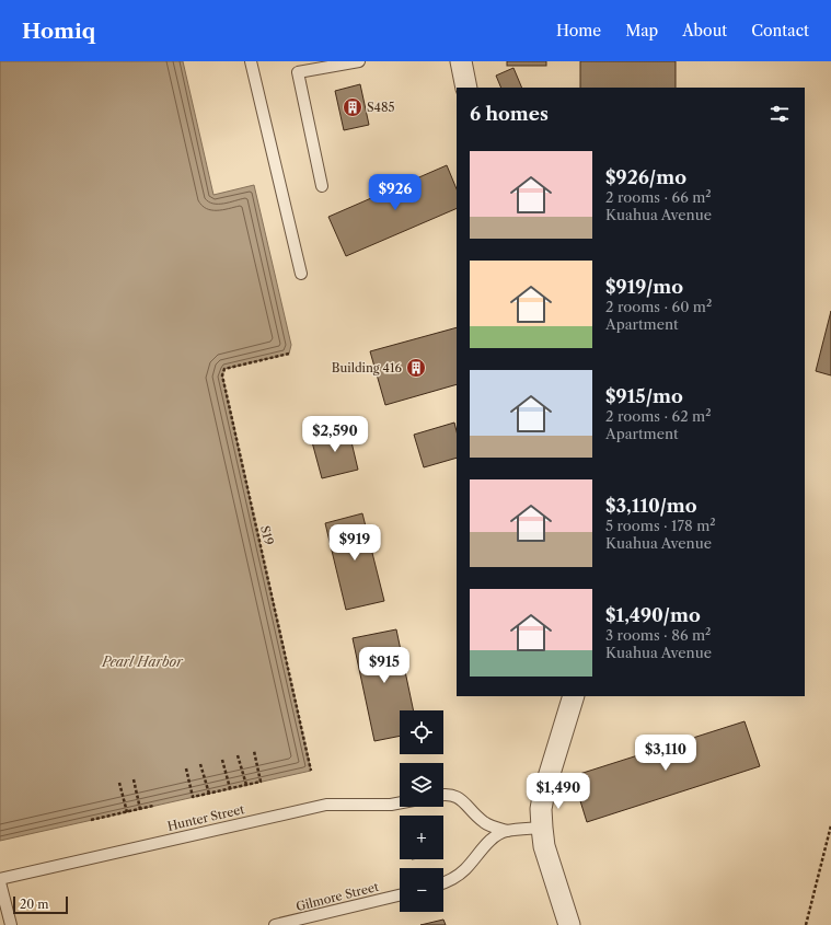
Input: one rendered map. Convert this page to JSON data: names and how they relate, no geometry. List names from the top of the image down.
{
  "streets": {
    "lane": ["Hunter Street", "Gilmore Street"],
    "path": ["S19"]
  },
  "water": ["Pearl Harbor"],
  "places": {
    "building": ["S485", "Building 416"]
  },
  "scale_bar": "20 m",
  "page": {
    "header": "Homiq",
    "nav": [
      "Home",
      "Map",
      "About",
      "Contact"
    ],
    "heading": "6 homes",
    "list": [
      {
        "name": "$926/mo",
        "note": "2 rooms · 66 m² · Kuahua Avenue"
      },
      {
        "name": "$919/mo",
        "note": "2 rooms · 60 m² · Apartment"
      },
      {
        "name": "$915/mo",
        "note": "2 rooms · 62 m² · Apartment"
      },
      {
        "name": "$3,110/mo",
        "note": "5 rooms · 178 m² · Kuahua Avenue"
      },
      {
        "name": "$1,490/mo",
        "note": "3 rooms · 86 m² · Kuahua Avenue"
      }
    ],
    "price": [
      "$926",
      "$2,590",
      "$919",
      "$915",
      "$3,110",
      "$1,490"
    ],
    "map_buttons": ["+", "−"],
    "scale": "20 m"
  }
}
